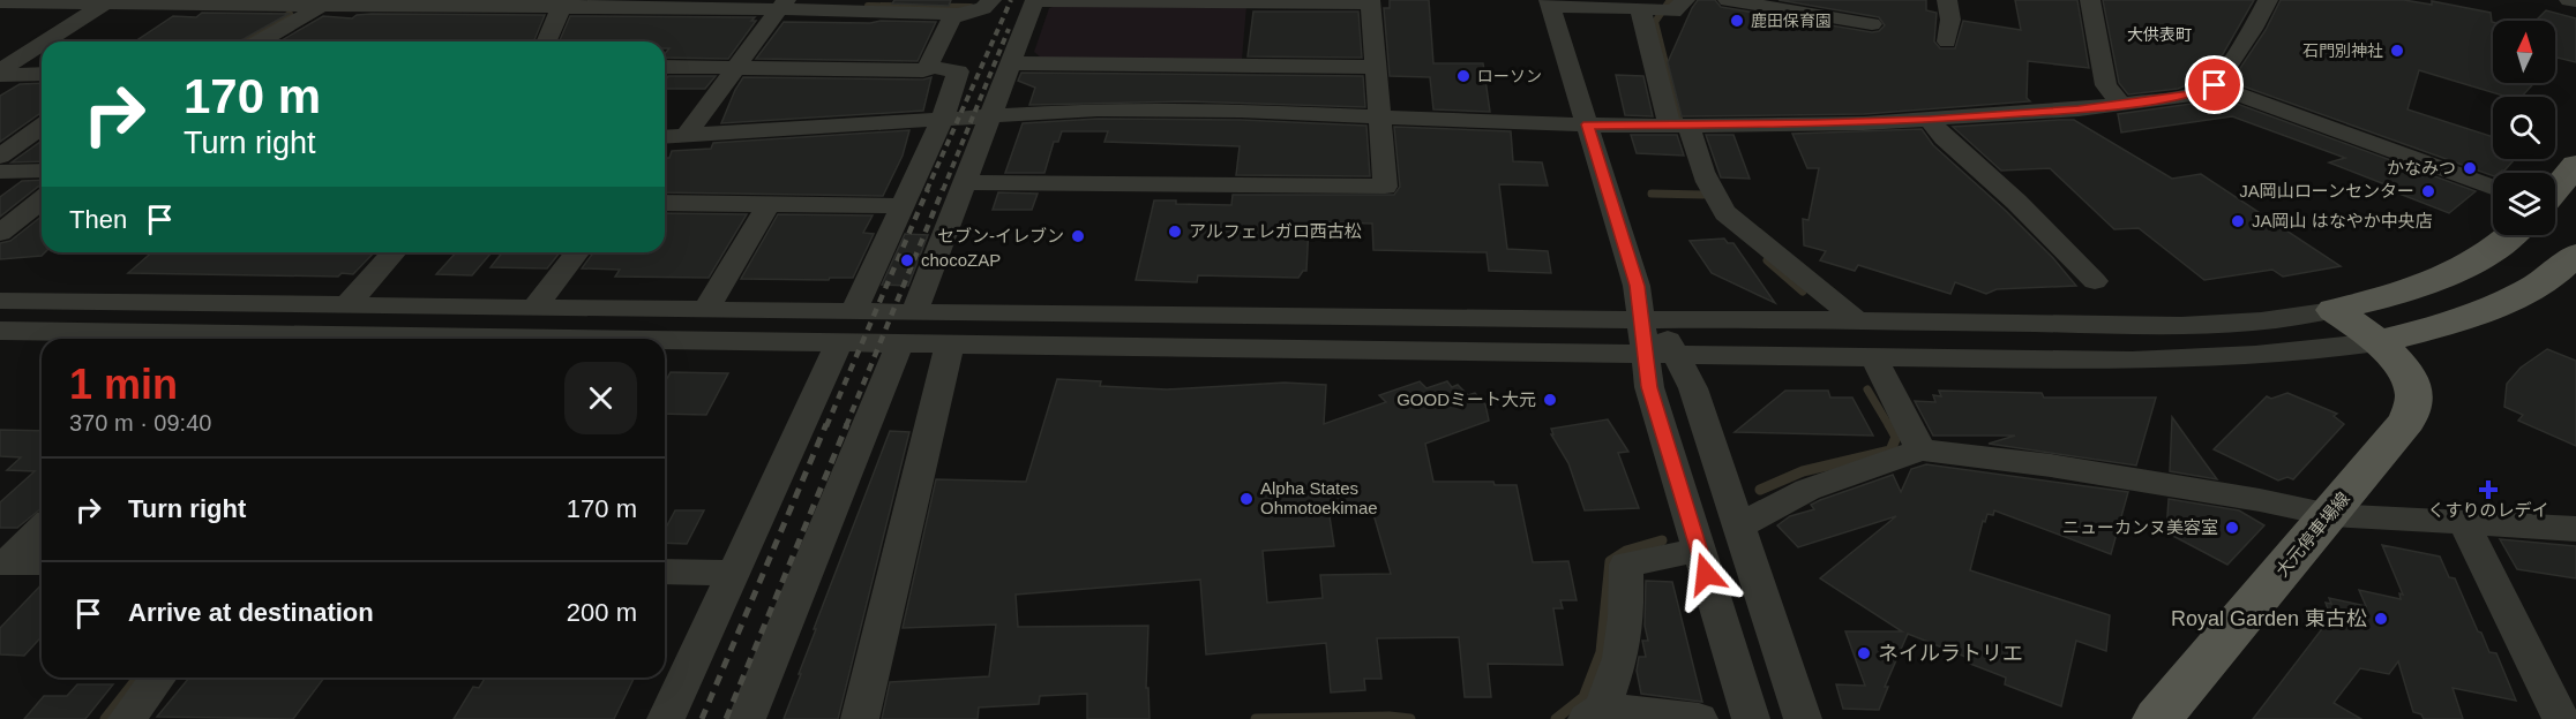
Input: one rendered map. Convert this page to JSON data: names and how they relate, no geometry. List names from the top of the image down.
{
  "streets": {
    "main road": ["大元停車場線"]
  },
  "districts": ["大供表町"],
  "places": {
    "other": [
      "鹿田保育園",
      "石門別神社",
      "ローソン",
      "かなみつ",
      "JA岡山ローンセンター",
      "JA岡山 はなやか中央店",
      "アルフェレガロ西古松",
      "セブン-イレブン",
      "chocoZAP",
      "GOODミート大元",
      "Alpha States Ohmotoekimae",
      "ニューカンヌ美容室",
      "Royal Garden 東古松",
      "ネイルラトリエ"
    ],
    "health": ["くすりのレデイ"]
  },
  "north": "top",
  "page": {
    "turn": ["170 m", "Turn right"],
    "then": "Then",
    "heading": ["1 min", "370 m · 09:40"],
    "list": [
      {
        "name": "Turn right",
        "value": "170 m"
      },
      {
        "name": "Arrive at destination",
        "value": "200 m"
      }
    ]
  }
}
